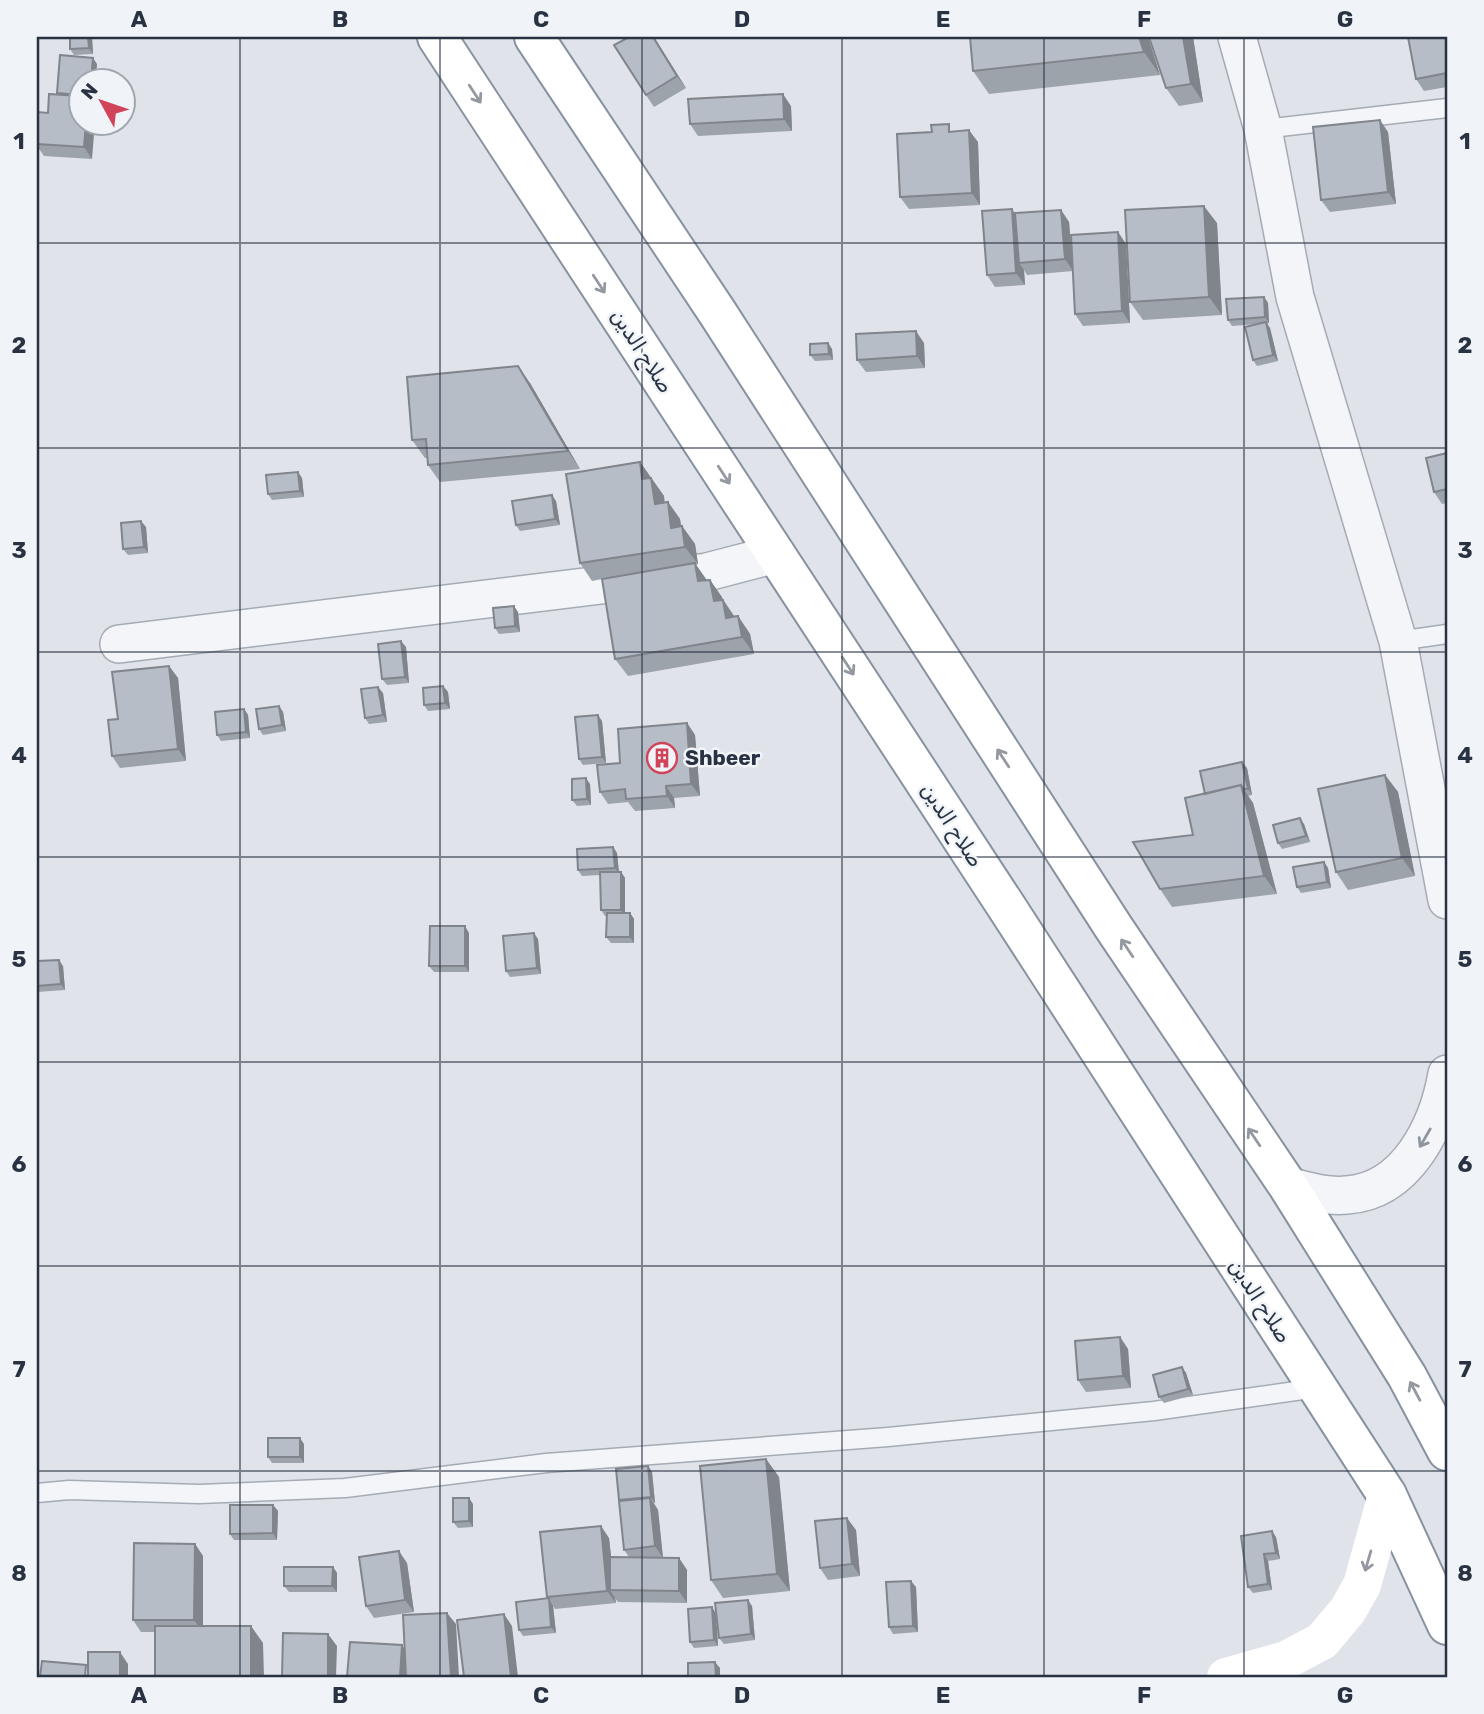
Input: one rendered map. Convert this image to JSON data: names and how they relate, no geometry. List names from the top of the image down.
{
  "streets": {
    "main road": ["صلاح الدين"]
  },
  "places": {
    "building": ["Shbeer"]
  },
  "north": "top left",
  "grid": {
    "columns": [
      "A",
      "B",
      "C",
      "D",
      "E",
      "F",
      "G"
    ],
    "rows": [
      "1",
      "2",
      "3",
      "4",
      "5",
      "6",
      "7",
      "8"
    ]
  }
}
